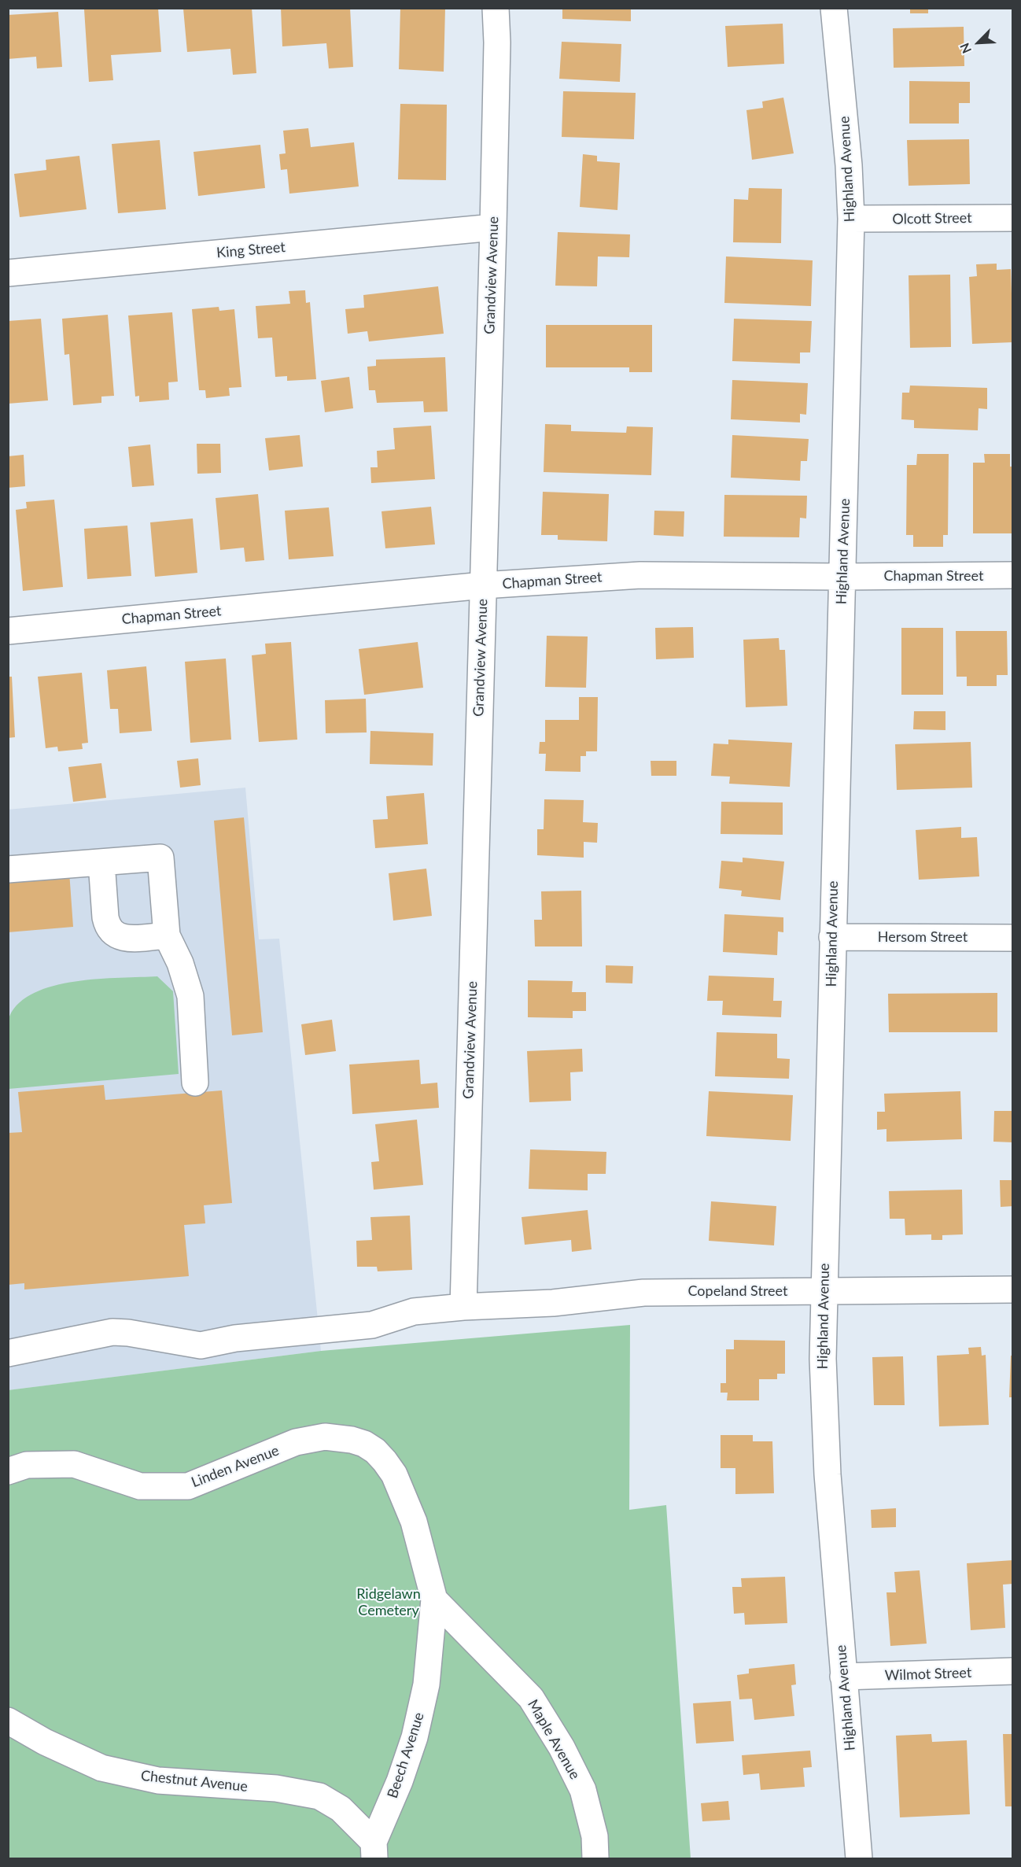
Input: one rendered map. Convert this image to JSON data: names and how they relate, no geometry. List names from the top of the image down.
{
  "streets": {
    "street": [
      "Highland Avenue",
      "Olcott Street",
      "King Street",
      "Grandview Avenue",
      "Chapman Street",
      "Hersom Street",
      "Copeland Street",
      "Linden Avenue",
      "Wilmot Street",
      "Maple Avenue",
      "Beech Avenue",
      "Chestnut Avenue"
    ]
  },
  "crossings": [
    ["Highland Avenue", "Olcott Street"],
    ["Highland Avenue", "Chapman Street"],
    ["Highland Avenue", "Hersom Street"],
    ["Highland Avenue", "Copeland Street"],
    ["Highland Avenue", "Wilmot Street"],
    ["King Street", "Grandview Avenue"],
    ["Grandview Avenue", "Chapman Street"],
    ["Grandview Avenue", "Copeland Street"],
    ["Linden Avenue", "Beech Avenue"],
    ["Maple Avenue", "Beech Avenue"],
    ["Beech Avenue", "Chestnut Avenue"]
  ],
  "parks": ["Ridgelawn Cemetery"],
  "north": "bottom left"
}
